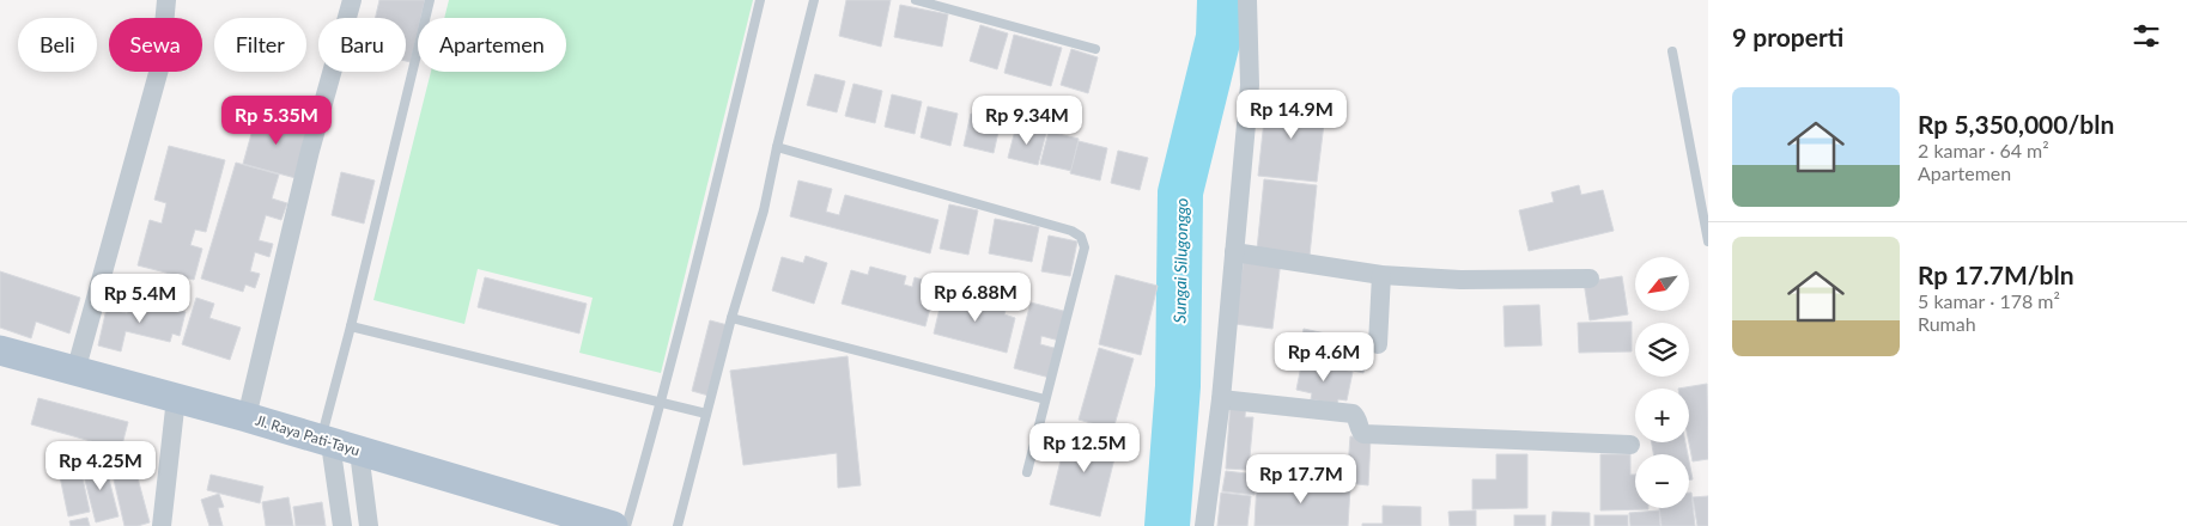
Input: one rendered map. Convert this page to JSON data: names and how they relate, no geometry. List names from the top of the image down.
{
  "streets": {
    "main road": ["Jl. Raya Pati-Tayu"]
  },
  "water": ["Sungai Silugonggo"],
  "north": "bottom left",
  "page": {
    "heading": "9 properti",
    "chip": [
      "Beli",
      "Sewa",
      "Filter",
      "Baru",
      "Apartemen"
    ],
    "list": [
      {
        "name": "Rp 5,350,000/bln",
        "note": "2 kamar · 64 m² · Apartemen"
      },
      {
        "name": "Rp 17.7M/bln",
        "note": "5 kamar · 178 m² · Rumah"
      }
    ],
    "price": [
      "Rp 14.9M",
      "Rp 5.35M",
      "Rp 9.34M",
      "Rp 6.88M",
      "Rp 5.4M",
      "Rp 4.6M",
      "Rp 12.5M",
      "Rp 4.25M",
      "Rp 17.7M"
    ],
    "map_buttons": ["+", "−"]
  }
}
